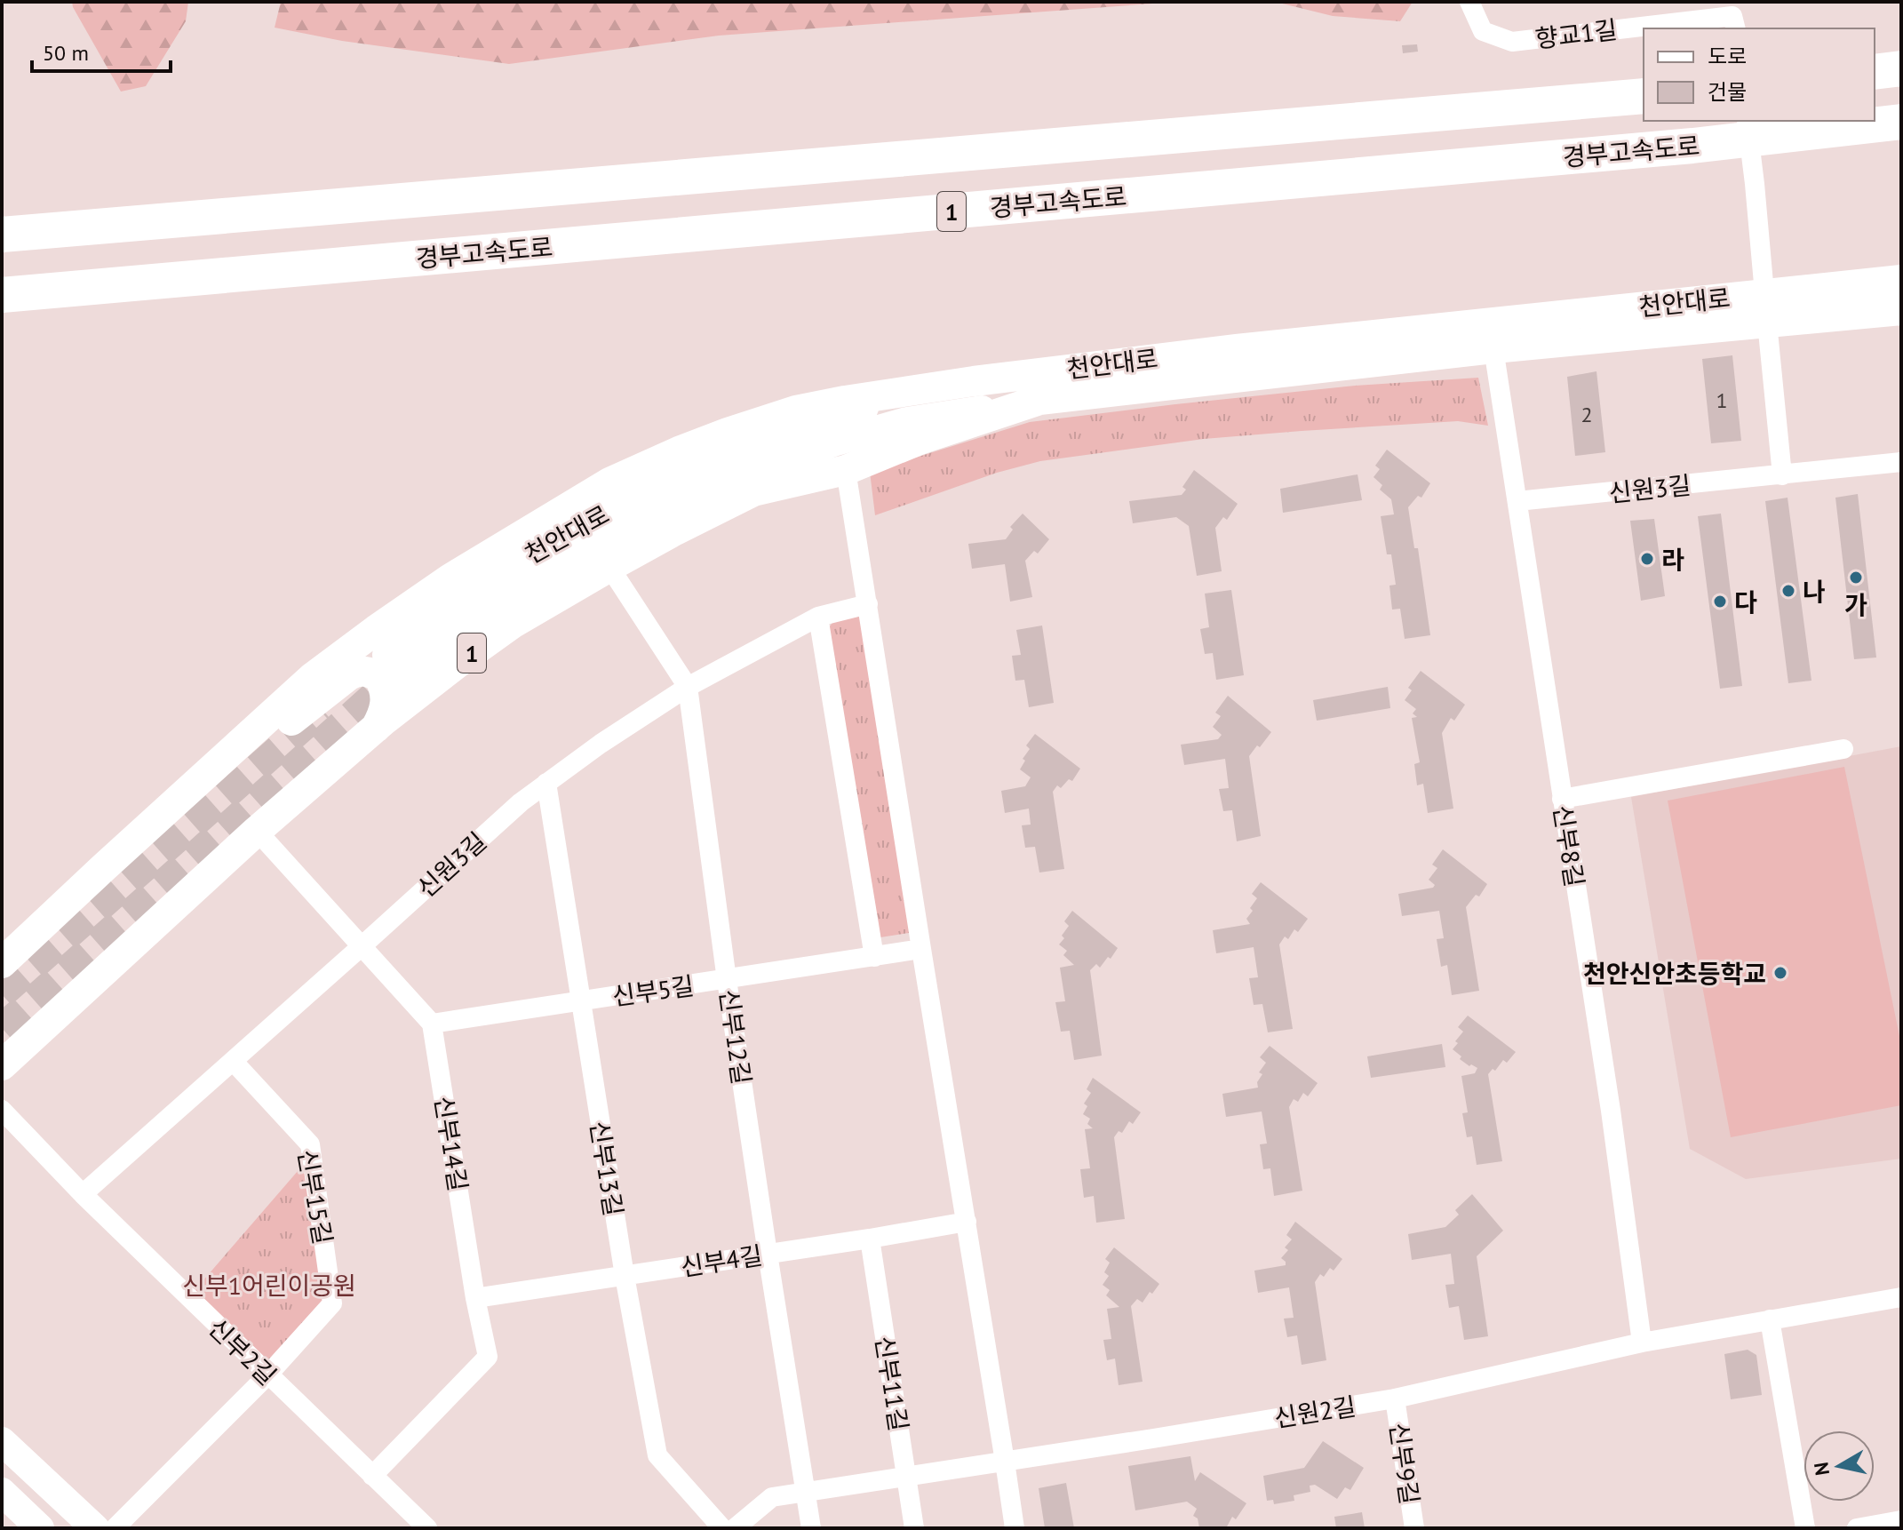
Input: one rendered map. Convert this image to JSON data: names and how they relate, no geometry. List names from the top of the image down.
{
  "streets": {
    "highway": ["경부고속도로", "1"],
    "main road": ["천안대로"],
    "street": [
      "향교1길",
      "신원3길",
      "신부8길",
      "신부5길",
      "신부12길",
      "신부14길",
      "신부13길",
      "신부15길",
      "신부4길",
      "신부2길",
      "신부11길",
      "신원2길",
      "신부9길"
    ]
  },
  "crossings": [
    ["1", "천안대로"],
    ["1", "신부12길"],
    ["천안대로", "신부8길"],
    ["신원3길", "신부8길"],
    ["신원3길", "신부12길"],
    ["신원3길", "신부13길"],
    ["신원3길", "신부15길"],
    ["신원3길", "신부2길"],
    ["신부8길", "신원2길"],
    ["신부5길", "신부12길"],
    ["신부5길", "신부14길"],
    ["신부5길", "신부13길"],
    ["신부12길", "신부4길"],
    ["신부12길", "신원2길"],
    ["신부14길", "신부4길"],
    ["신부14길", "신부2길"],
    ["신부13길", "신부4길"],
    ["신부15길", "신부2길"],
    ["신부4길", "신부11길"],
    ["신부11길", "신원2길"],
    ["신원2길", "신부9길"]
  ],
  "parks": ["신부1어린이공원"],
  "places": [
    "라",
    "가",
    "나",
    "다",
    "천안신안초등학교"
  ],
  "house_numbers": ["1", "2"],
  "legend": ["도로", "건물"],
  "scale_bar": "50 m",
  "north": "left"
}
